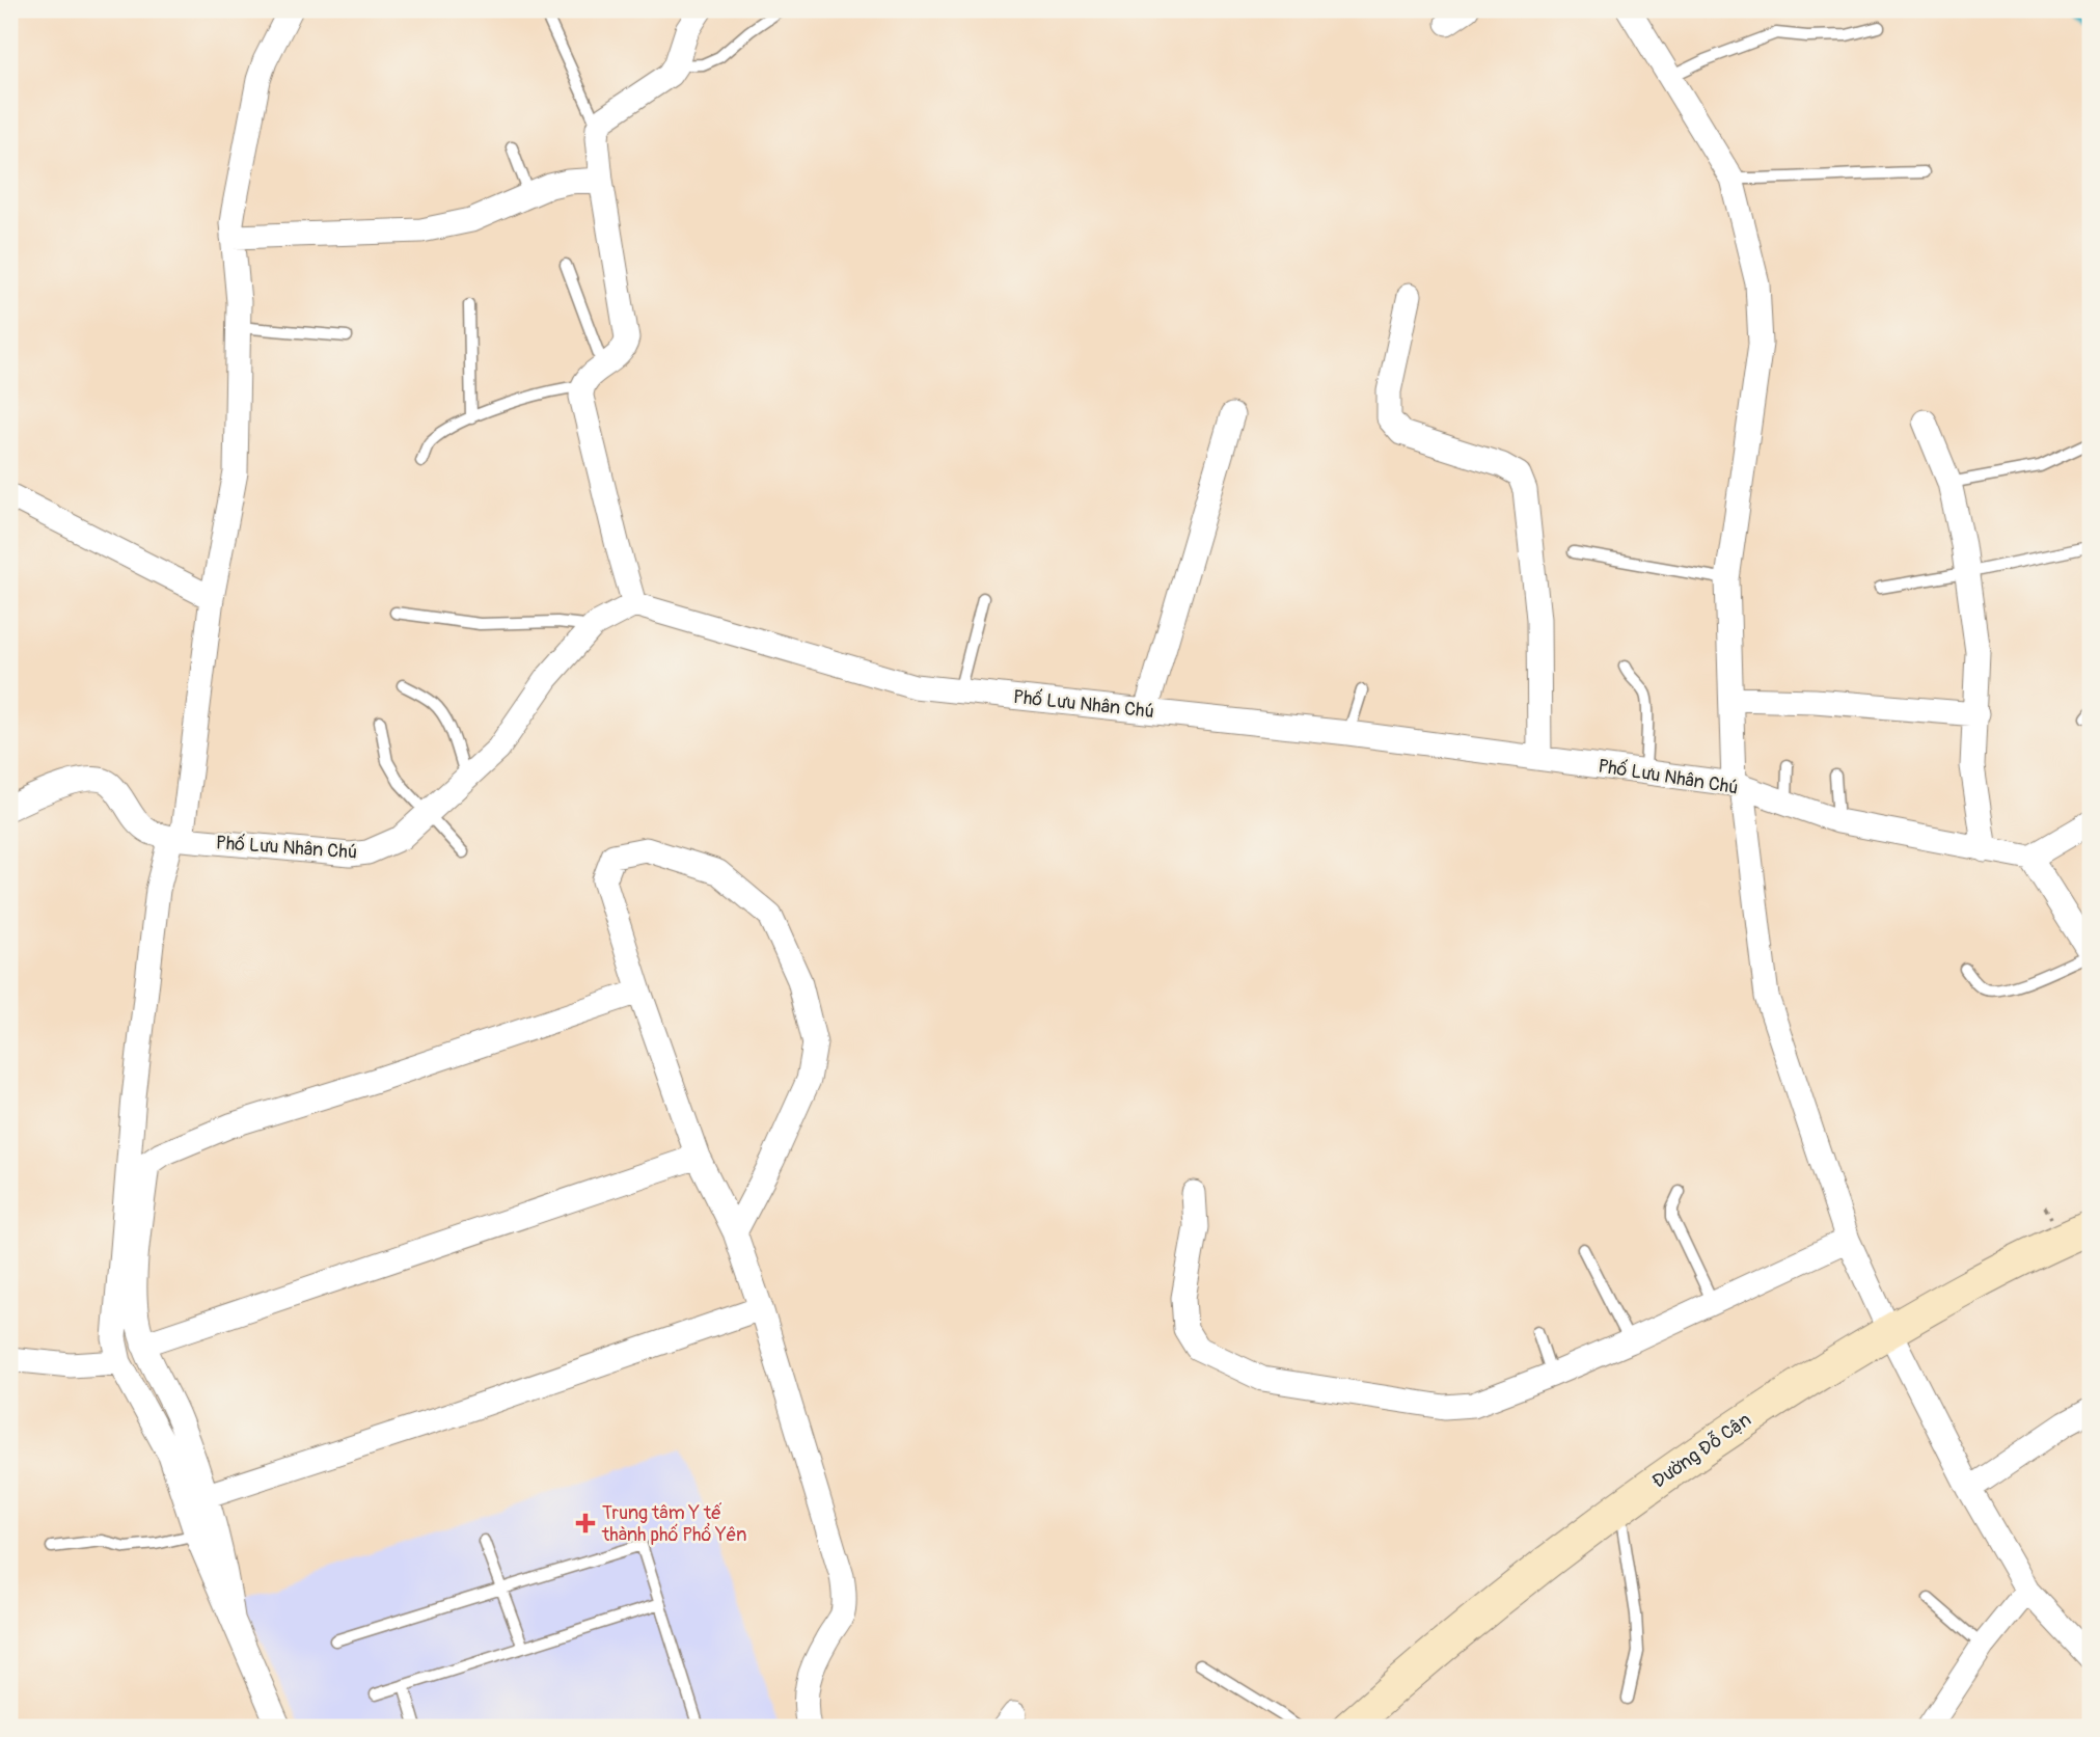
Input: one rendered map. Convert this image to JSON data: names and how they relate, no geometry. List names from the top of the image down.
{
  "streets": {
    "main road": ["Đường Đỗ Cận"],
    "street": ["Phố Lưu Nhân Chú"]
  },
  "places": {
    "health": ["Trung tâm Y tế thành phố Phổ Yên"]
  }
}
